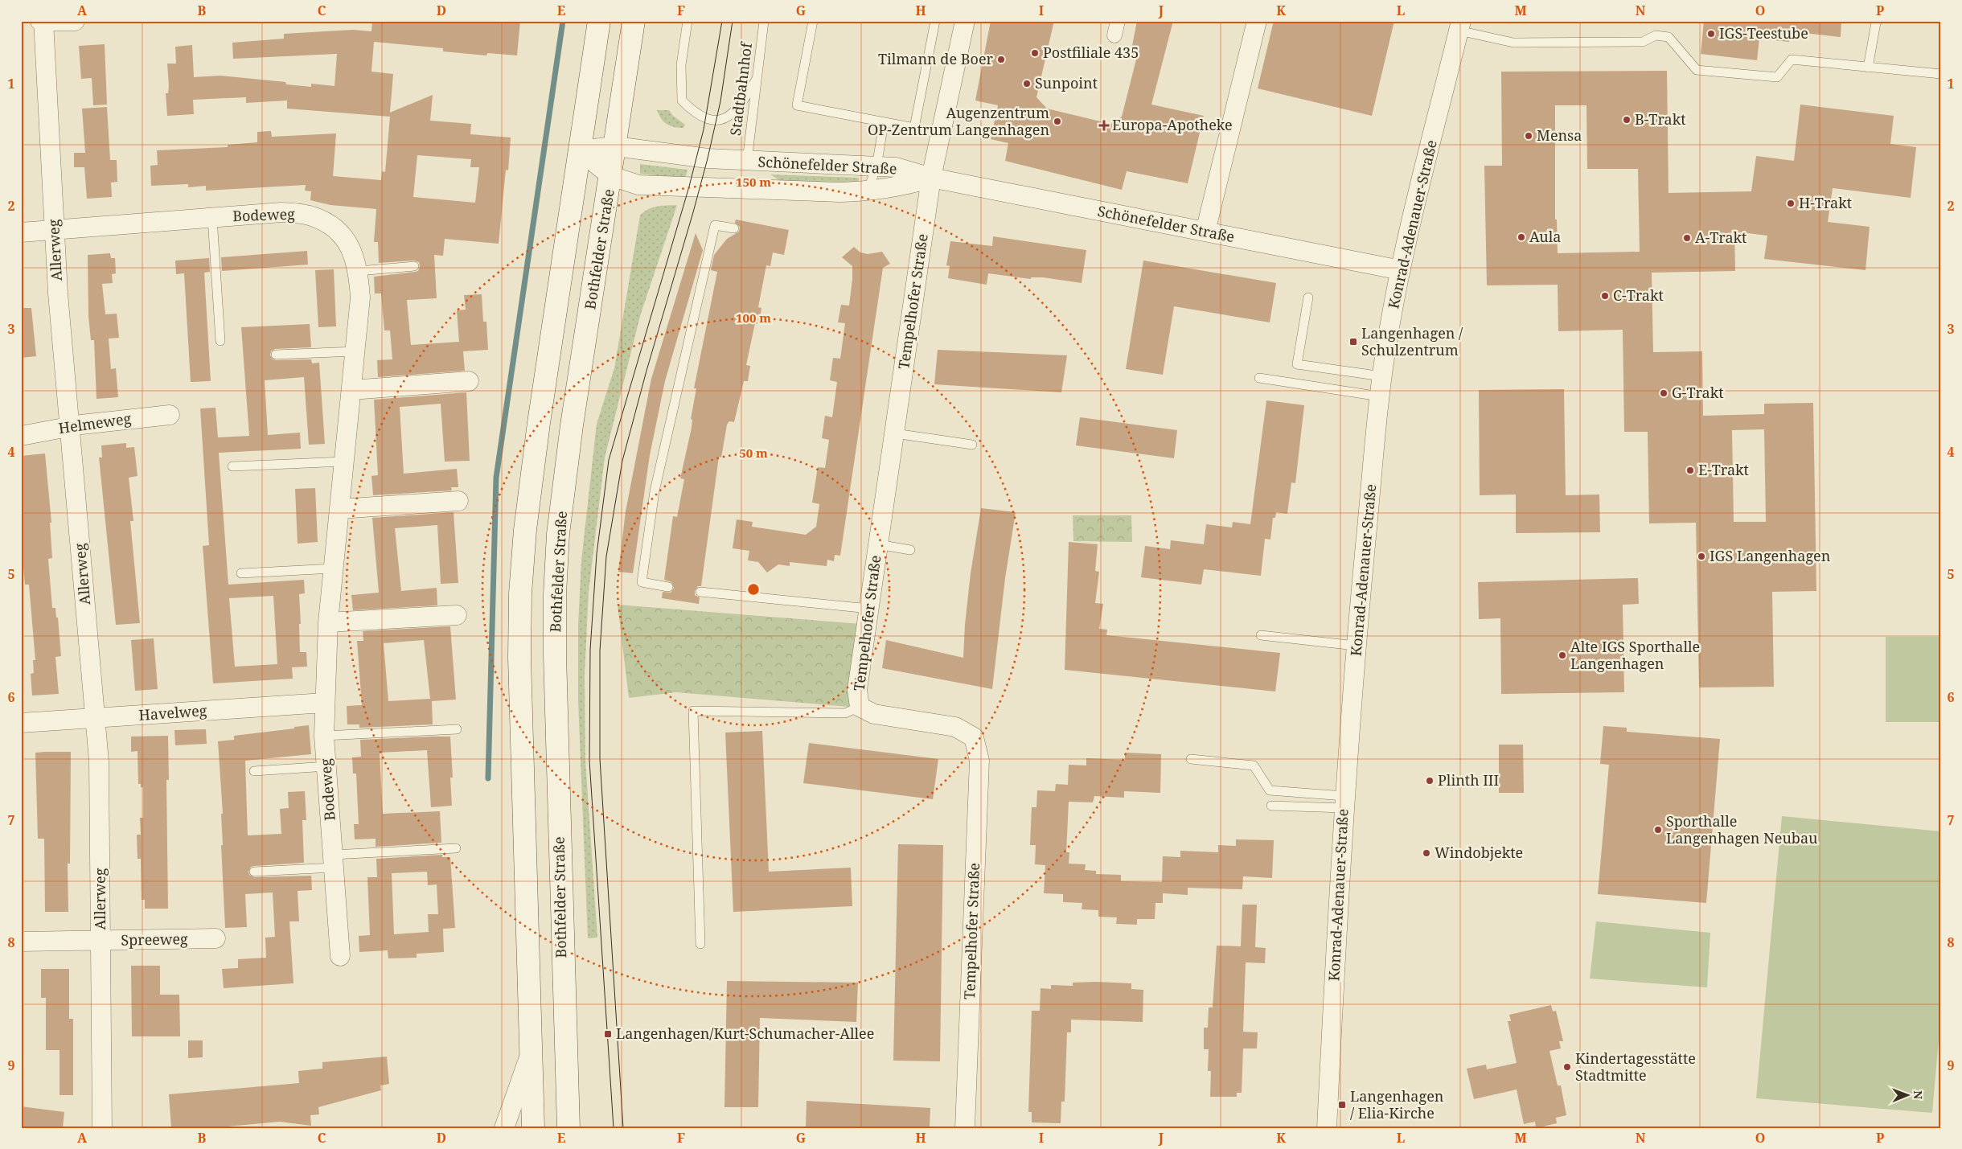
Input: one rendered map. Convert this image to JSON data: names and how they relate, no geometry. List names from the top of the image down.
{
  "streets": {
    "main road": ["Bothfelder Straße"],
    "street": [
      "Schönefelder Straße",
      "Bodeweg",
      "Konrad-Adenauer-Straße",
      "Allerweg",
      "Tempelhofer Straße",
      "Helmeweg",
      "Havelweg",
      "Spreeweg"
    ],
    "lane": ["Stadtbahnhof"]
  },
  "crossings": [
    ["Stadtbahnhof", "Schönefelder Straße"],
    ["Schönefelder Straße", "Konrad-Adenauer-Straße"],
    ["Schönefelder Straße", "Bothfelder Straße"],
    ["Schönefelder Straße", "Tempelhofer Straße"],
    ["Bodeweg", "Allerweg"],
    ["Bodeweg", "Havelweg"],
    ["Allerweg", "Helmeweg"],
    ["Allerweg", "Havelweg"],
    ["Allerweg", "Spreeweg"]
  ],
  "places": {
    "other": [
      "IGS-Teestube",
      "Postfiliale 435",
      "Tilmann de Boer",
      "Sunpoint",
      "B-Trakt",
      "Augenzentrum OP-Zentrum Langenhagen",
      "Mensa",
      "H-Trakt",
      "Aula",
      "A-Trakt",
      "C-Trakt",
      "G-Trakt",
      "E-Trakt",
      "IGS Langenhagen",
      "Alte IGS Sporthalle Langenhagen",
      "Plinth III",
      "Sporthalle Langenhagen Neubau",
      "Windobjekte",
      "Kindertagesstätte Stadtmitte"
    ],
    "health": ["Europa-Apotheke"],
    "transit": ["Langenhagen / Schulzentrum", "Langenhagen/Kurt-Schumacher-Allee", "Langenhagen / Elia-Kirche"]
  },
  "north": "right",
  "grid": {
    "columns": [
      "A",
      "B",
      "C",
      "D",
      "E",
      "F",
      "G",
      "H",
      "I",
      "J",
      "K",
      "L",
      "M",
      "N",
      "O",
      "P"
    ],
    "rows": [
      "1",
      "2",
      "3",
      "4",
      "5",
      "6",
      "7",
      "8",
      "9"
    ]
  },
  "rings": ["150 m", "100 m", "50 m"]
}
